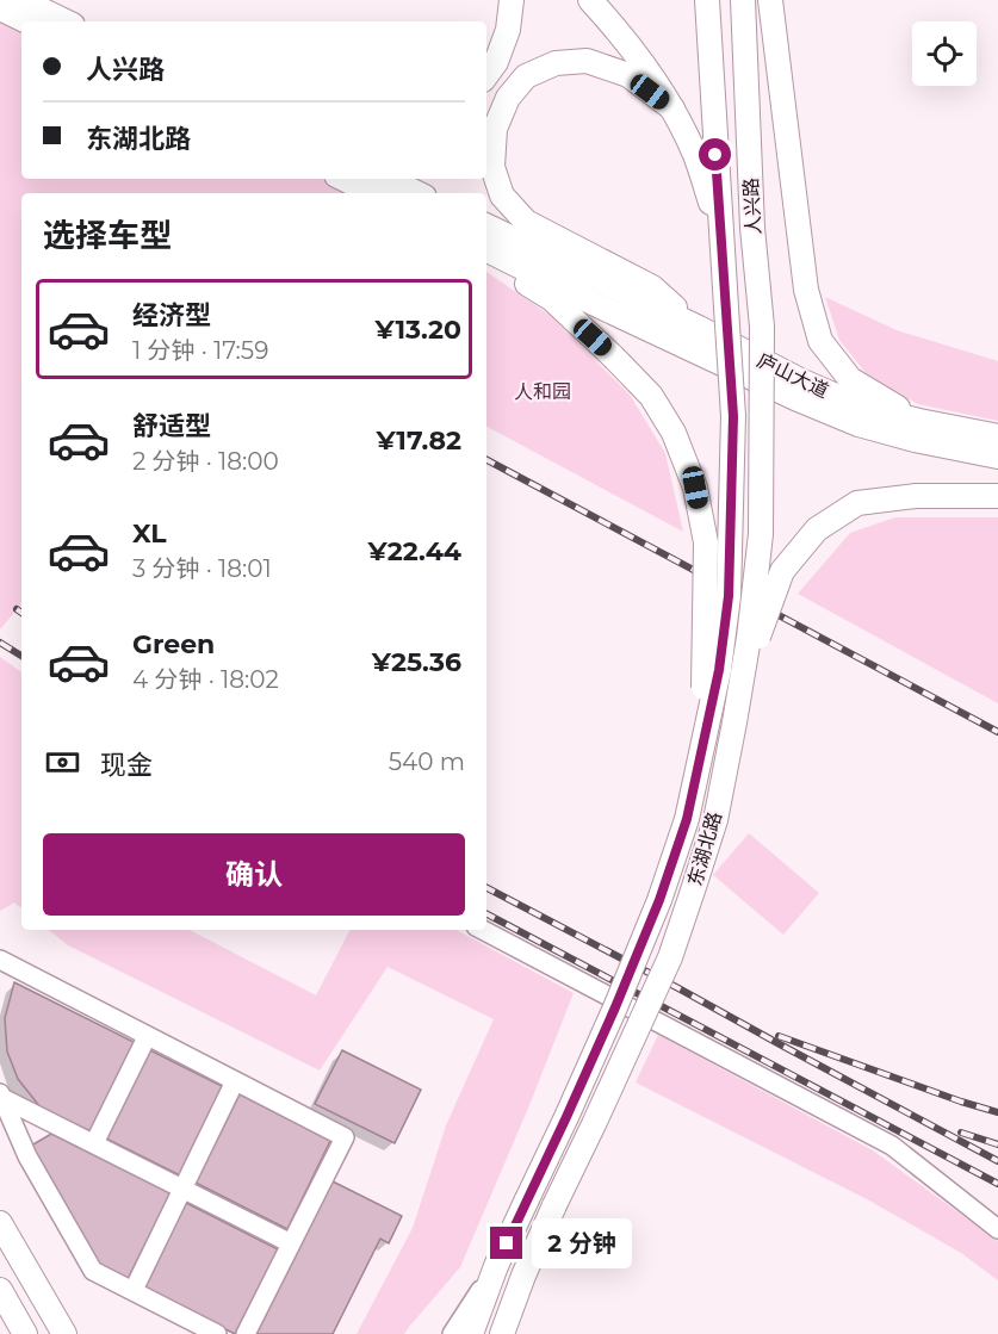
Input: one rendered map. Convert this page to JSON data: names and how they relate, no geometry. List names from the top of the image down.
{
  "streets": {
    "main road": ["人兴路", "庐山大道", "东湖北路"]
  },
  "crossings": [
    ["人兴路", "东湖北路"]
  ],
  "parks": ["人和园"],
  "page": {
    "banner": ["人兴路", "东湖北路"],
    "heading": "选择车型",
    "list": [
      {
        "name": "经济型",
        "note": "1 分钟 · 17:59",
        "value": "¥13.20"
      },
      {
        "name": "舒适型",
        "note": "2 分钟 · 18:00",
        "value": "¥17.82"
      },
      {
        "name": "XL",
        "note": "3 分钟 · 18:01",
        "value": "¥22.44"
      },
      {
        "name": "Green",
        "note": "4 分钟 · 18:02",
        "value": "¥25.36"
      }
    ],
    "pay": ["现金", "540 m"],
    "buttons": "确认",
    "bubble": "2 分钟"
  }
}
